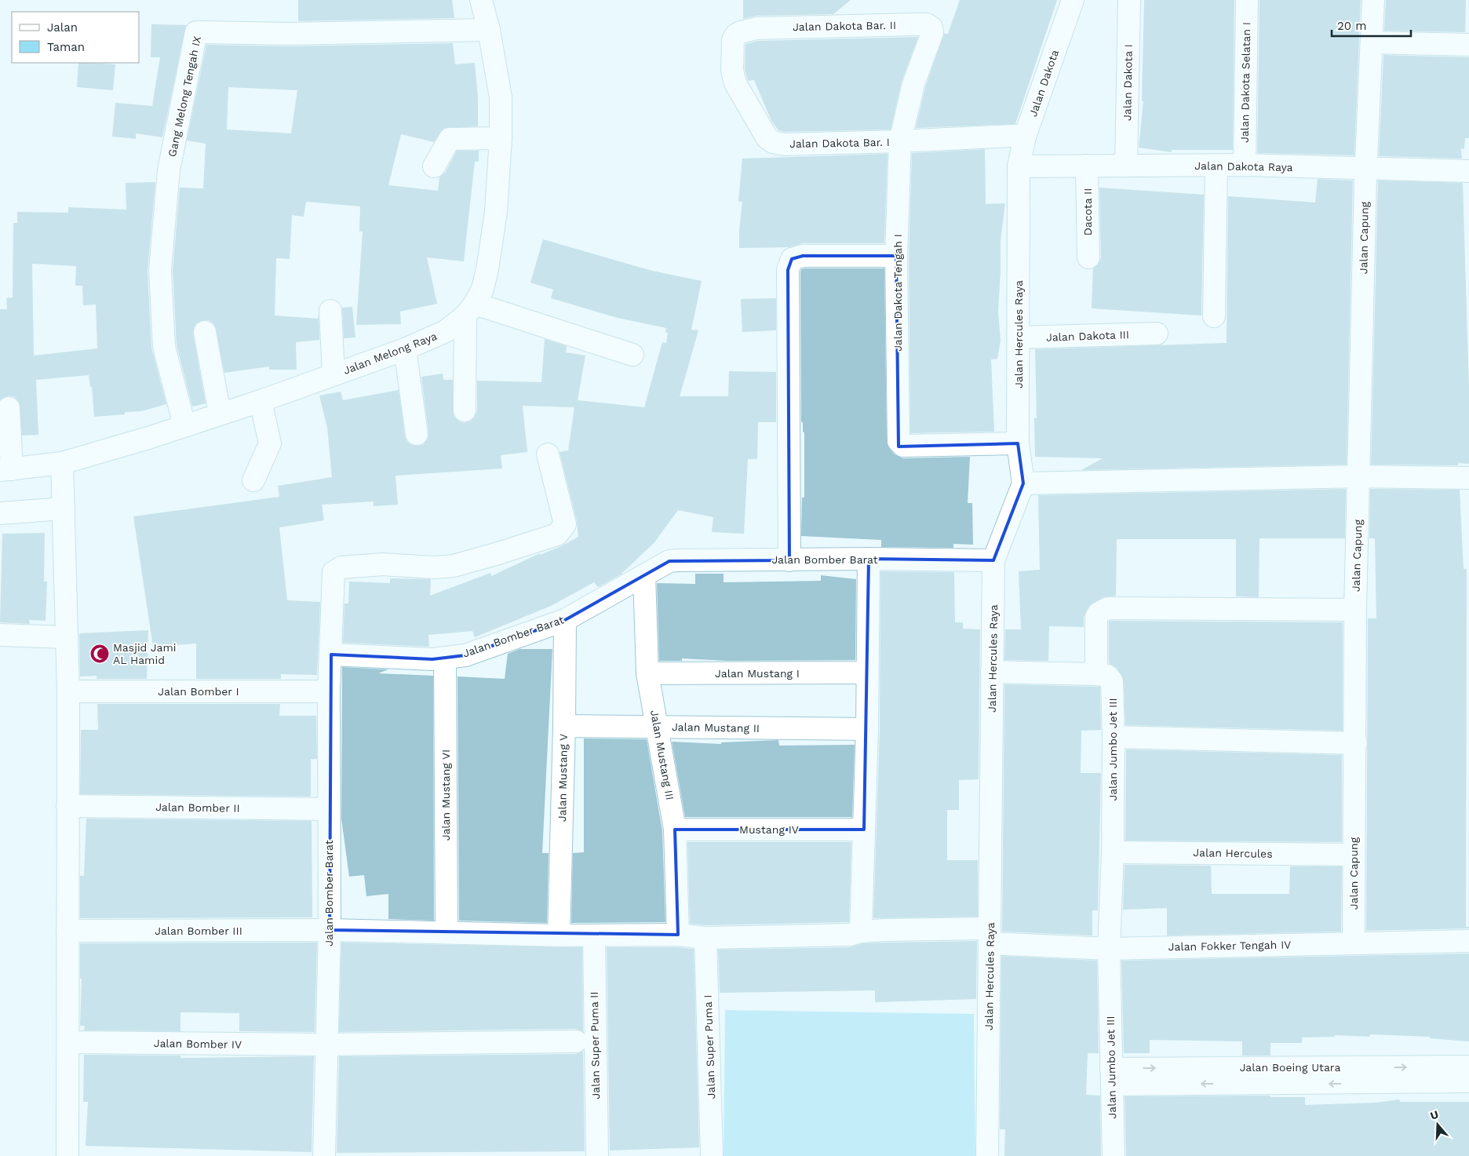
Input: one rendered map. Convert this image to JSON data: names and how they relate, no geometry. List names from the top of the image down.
{
  "streets": {
    "street": [
      "Jalan Dakota Bar. II",
      "Jalan Dakota I",
      "Jalan Dakota Selatan I",
      "Jalan Dakota",
      "Gang Melong Tengah IX",
      "Jalan Dakota Bar. I",
      "Jalan Dakota Raya",
      "Dacota II",
      "Jalan Capung",
      "Jalan Dakota Tengah I",
      "Jalan Hercules Raya",
      "Jalan Dakota III",
      "Jalan Melong Raya",
      "Jalan Bomber Barat",
      "Jalan Mustang I",
      "Jalan Bomber I",
      "Jalan Mustang II",
      "Jalan Jumbo Jet III",
      "Jalan Mustang III",
      "Jalan Mustang V",
      "Jalan Mustang VI",
      "Jalan Bomber II",
      "Mustang IV",
      "Jalan Hercules",
      "Jalan Bomber III",
      "Jalan Fokker Tengah IV",
      "Jalan Bomber IV",
      "Jalan Super Puma II",
      "Jalan Super Puma I",
      "Jalan Boeing Utara"
    ]
  },
  "crossings": [
    ["Jalan Dakota Bar. II", "Jalan Dakota Bar. I"],
    ["Jalan Dakota Bar. II", "Jalan Dakota Tengah I"],
    ["Jalan Dakota I", "Jalan Dakota Raya"],
    ["Jalan Dakota Selatan I", "Jalan Dakota Raya"],
    ["Jalan Dakota", "Jalan Dakota Bar. I"],
    ["Jalan Dakota", "Jalan Dakota Raya"],
    ["Jalan Dakota", "Jalan Hercules Raya"],
    ["Gang Melong Tengah IX", "Jalan Melong Raya"],
    ["Jalan Dakota Bar. I", "Jalan Dakota Tengah I"],
    ["Jalan Dakota Raya", "Dacota II"],
    ["Jalan Dakota Raya", "Jalan Capung"],
    ["Jalan Dakota Raya", "Jalan Hercules Raya"],
    ["Jalan Capung", "Jalan Hercules"],
    ["Jalan Capung", "Jalan Fokker Tengah IV"],
    ["Jalan Dakota Tengah I", "Jalan Hercules Raya"],
    ["Jalan Hercules Raya", "Jalan Dakota III"],
    ["Jalan Hercules Raya", "Jalan Bomber Barat"],
    ["Jalan Hercules Raya", "Jalan Fokker Tengah IV"],
    ["Jalan Bomber Barat", "Jalan Bomber I"],
    ["Jalan Bomber Barat", "Jalan Mustang III"],
    ["Jalan Bomber Barat", "Jalan Mustang V"],
    ["Jalan Bomber Barat", "Jalan Mustang VI"],
    ["Jalan Bomber Barat", "Jalan Bomber II"],
    ["Jalan Bomber Barat", "Jalan Bomber III"],
    ["Jalan Bomber Barat", "Jalan Bomber IV"],
    ["Jalan Mustang I", "Jalan Mustang III"],
    ["Jalan Mustang II", "Jalan Mustang III"],
    ["Jalan Mustang II", "Jalan Mustang V"],
    ["Jalan Jumbo Jet III", "Jalan Hercules"],
    ["Jalan Jumbo Jet III", "Jalan Fokker Tengah IV"],
    ["Jalan Jumbo Jet III", "Jalan Boeing Utara"],
    ["Jalan Mustang III", "Mustang IV"],
    ["Jalan Mustang III", "Jalan Bomber III"],
    ["Jalan Mustang III", "Jalan Fokker Tengah IV"],
    ["Jalan Mustang V", "Jalan Bomber III"],
    ["Jalan Mustang VI", "Jalan Bomber III"],
    ["Jalan Bomber III", "Jalan Fokker Tengah IV"],
    ["Jalan Bomber III", "Jalan Super Puma II"],
    ["Jalan Fokker Tengah IV", "Jalan Super Puma I"]
  ],
  "places": {
    "mosque": ["Masjid Jami AL Hamid"]
  },
  "legend": ["Jalan", "Taman"],
  "scale_bar": "20 m",
  "north": "top"
}
